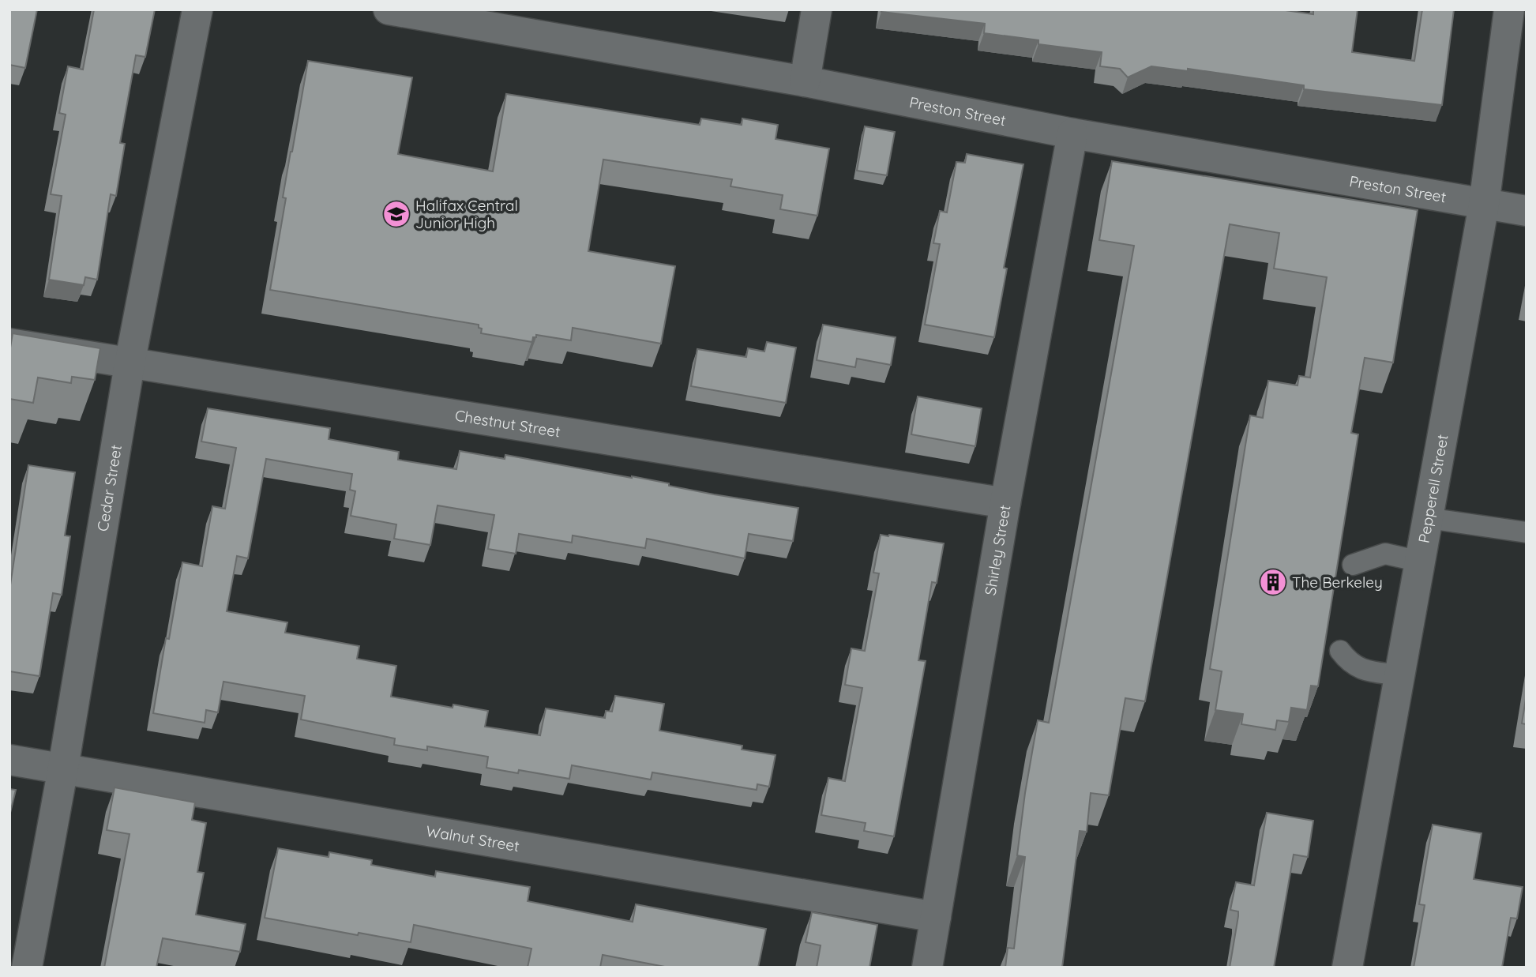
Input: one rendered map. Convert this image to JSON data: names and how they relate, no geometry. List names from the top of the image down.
{
  "streets": {
    "street": [
      "Preston Street",
      "Chestnut Street",
      "Cedar Street",
      "Pepperell Street",
      "Shirley Street",
      "Walnut Street"
    ]
  },
  "crossings": [
    ["Preston Street", "Pepperell Street"],
    ["Preston Street", "Shirley Street"],
    ["Chestnut Street", "Cedar Street"],
    ["Chestnut Street", "Shirley Street"],
    ["Cedar Street", "Walnut Street"],
    ["Shirley Street", "Walnut Street"]
  ],
  "places": {
    "school or university": ["Halifax Central Junior High"],
    "building": ["The Berkeley"]
  }
}
